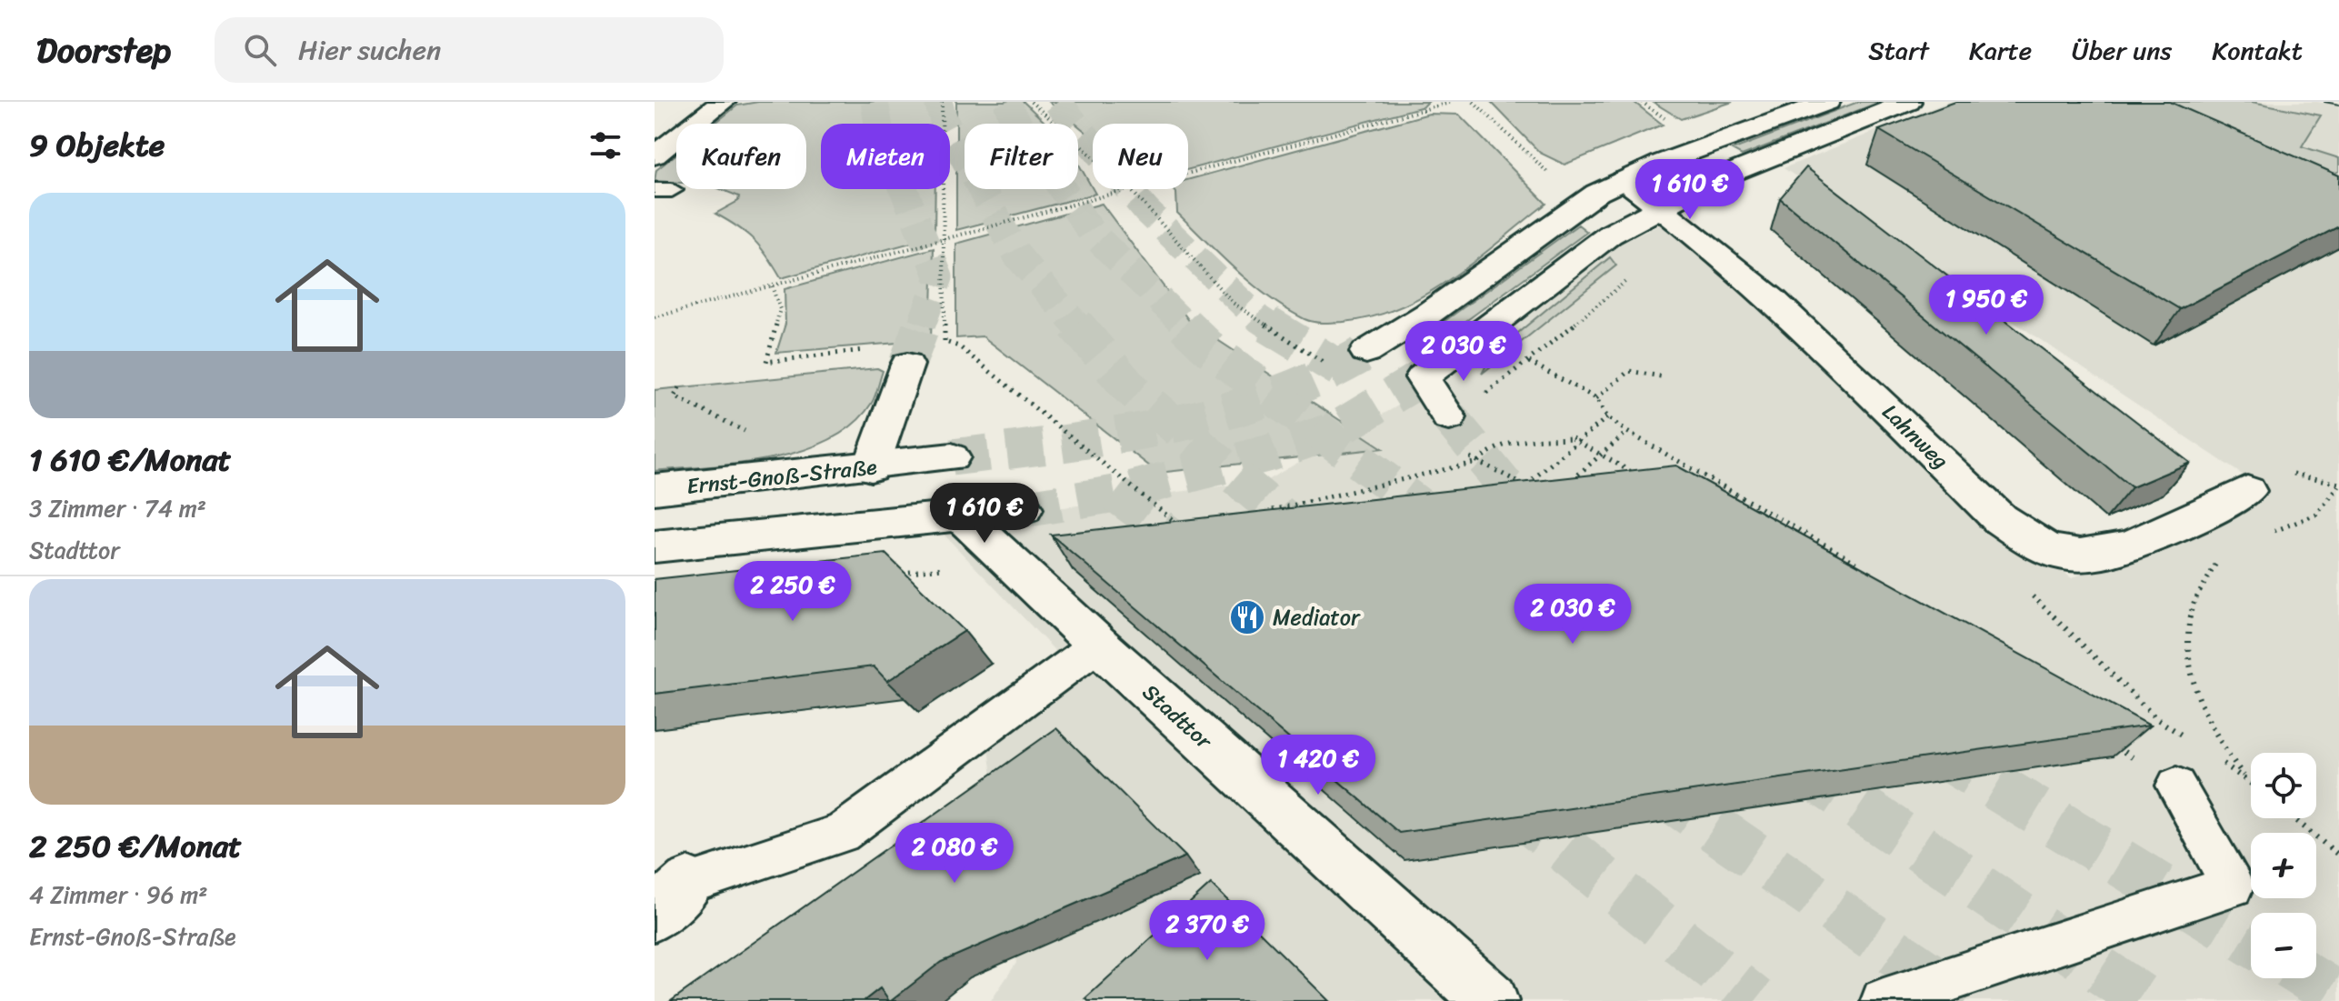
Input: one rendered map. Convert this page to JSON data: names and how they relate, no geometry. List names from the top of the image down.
{
  "streets": {
    "main road": ["Lahnweg", "Ernst-Gnoß-Straße", "Stadttor"]
  },
  "places": {
    "restaurant": ["Mediator"]
  },
  "page": {
    "header": "Doorstep",
    "search": "Hier suchen",
    "nav": [
      "Start",
      "Karte",
      "Über uns",
      "Kontakt"
    ],
    "heading": "9 Objekte",
    "chip": [
      "Kaufen",
      "Mieten",
      "Filter",
      "Neu"
    ],
    "price": [
      "1 610 €",
      "1 950 €",
      "2 030 €",
      "1 610 €",
      "2 250 €",
      "2 030 €",
      "1 420 €",
      "2 080 €",
      "2 370 €"
    ],
    "list": [
      {
        "name": "1 610 €/Monat",
        "note": "3 Zimmer · 74 m² · Stadttor"
      },
      {
        "name": "2 250 €/Monat",
        "note": "4 Zimmer · 96 m² · Ernst-Gnoß-Straße"
      }
    ],
    "map_buttons": ["+", "−"]
  }
}
